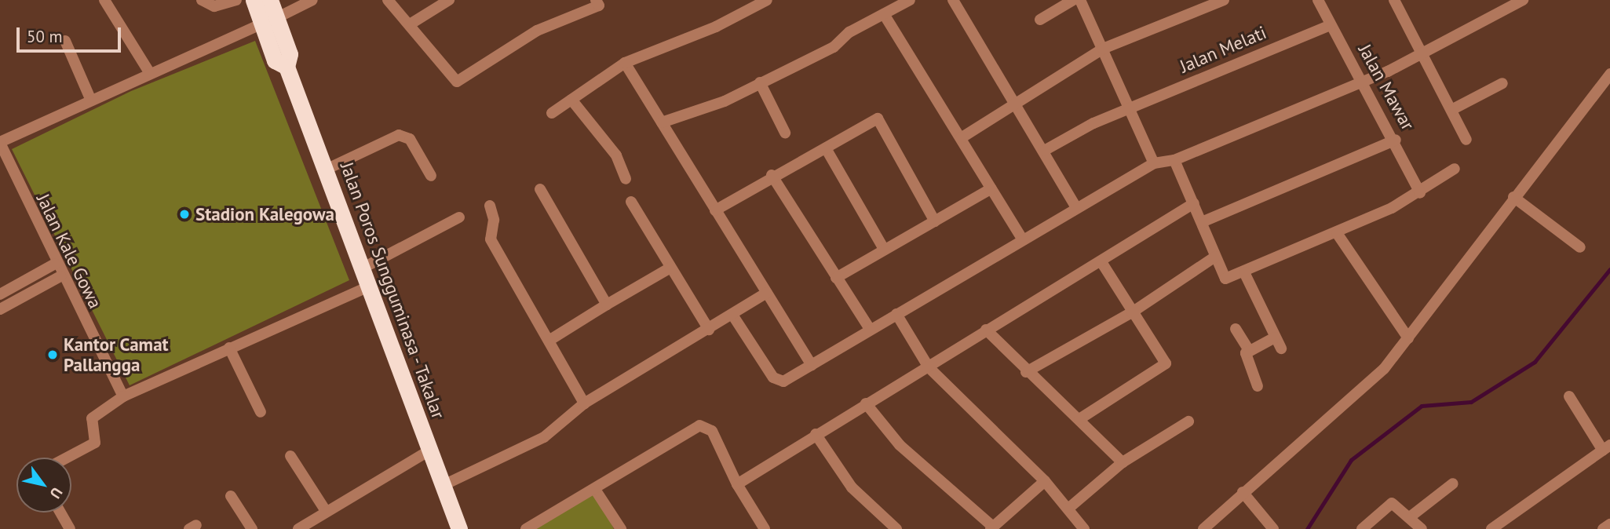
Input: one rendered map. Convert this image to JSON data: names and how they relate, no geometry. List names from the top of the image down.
{
  "streets": {
    "highway": ["Jalan Poros Sungguminasa - Takalar"],
    "street": ["Jalan Melati", "Jalan Mawar", "Jalan Kale Gowa"]
  },
  "crossings": [
    ["Jalan Melati", "Jalan Mawar"]
  ],
  "places": ["Stadion Kalegowa", "Kantor Camat Pallangga"],
  "scale_bar": "50 m",
  "north": "bottom right"
}
